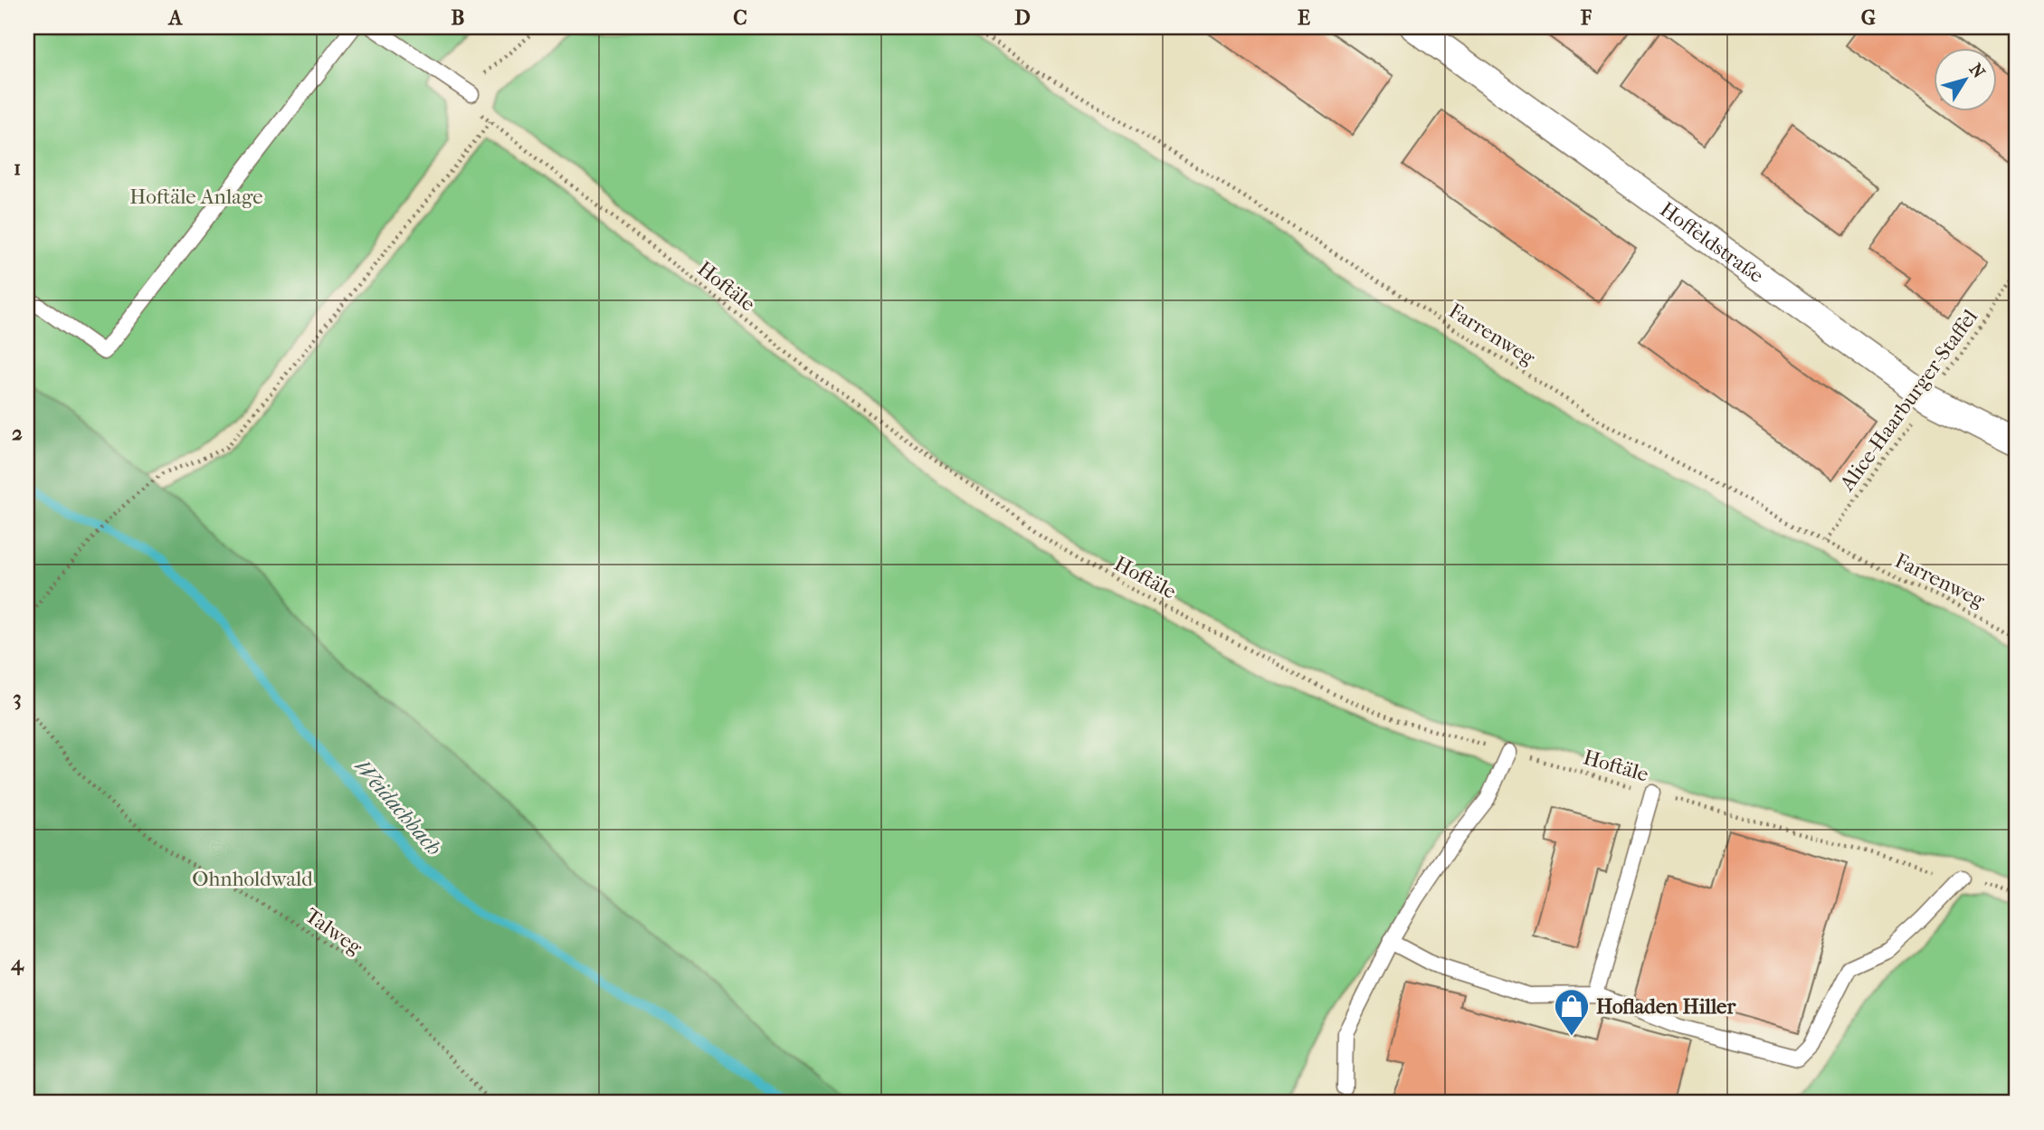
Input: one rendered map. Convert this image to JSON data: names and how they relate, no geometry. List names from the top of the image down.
{
  "streets": {
    "street": ["Hoffeldstraße"],
    "path": [
      "Hoftäle",
      "Farrenweg",
      "Alice-Haarburger-Staffel",
      "Talweg"
    ]
  },
  "crossings": [
    ["Hoffeldstraße", "Alice-Haarburger-Staffel"],
    ["Farrenweg", "Alice-Haarburger-Staffel"]
  ],
  "water": ["Weidachbach"],
  "parks": ["Hoftäle Anlage", "Ohnholdwald"],
  "places": {
    "shop": ["Hofladen Hiller"]
  },
  "north": "top right",
  "grid": {
    "columns": [
      "A",
      "B",
      "C",
      "D",
      "E",
      "F",
      "G"
    ],
    "rows": [
      "1",
      "2",
      "3",
      "4"
    ]
  }
}
